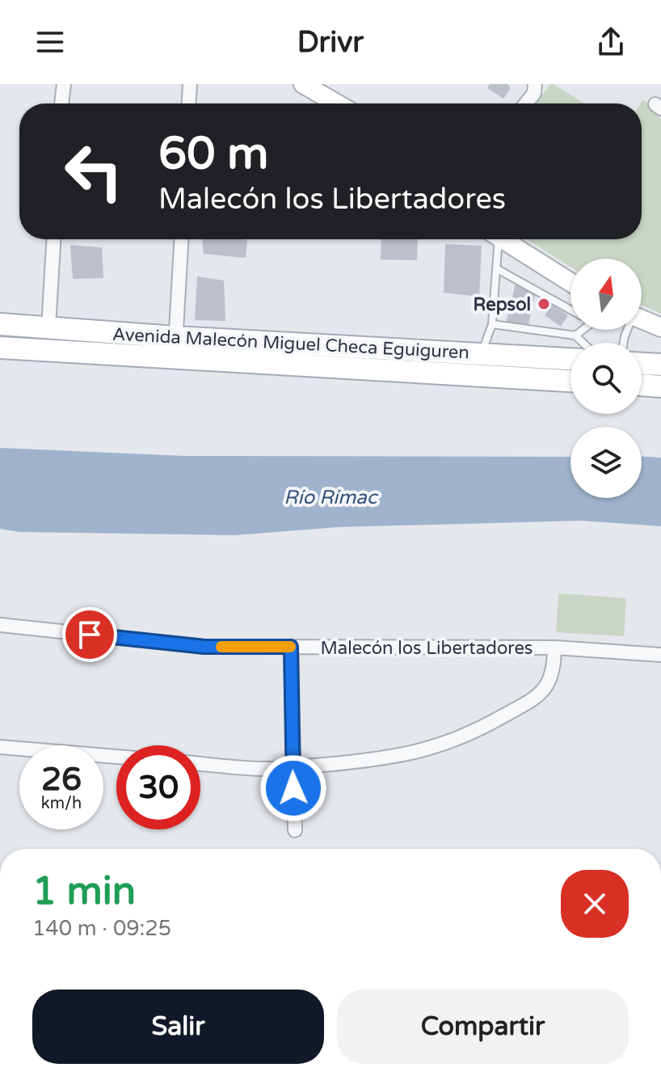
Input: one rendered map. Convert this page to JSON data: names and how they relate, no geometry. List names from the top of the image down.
{
  "streets": {
    "main road": ["Avenida Malecón Miguel Checa Eguiguren"],
    "street": ["Malecón los Libertadores"]
  },
  "water": ["Río Rímac"],
  "places": ["Repsol"],
  "north": "top",
  "page": {
    "header": "Drivr",
    "turn": ["60 m", "Malecón los Libertadores"],
    "speed": "26 km/h",
    "limit": "30",
    "heading": ["1 min", "140 m · 09:25"],
    "buttons": ["Salir", "Compartir"]
  }
}
